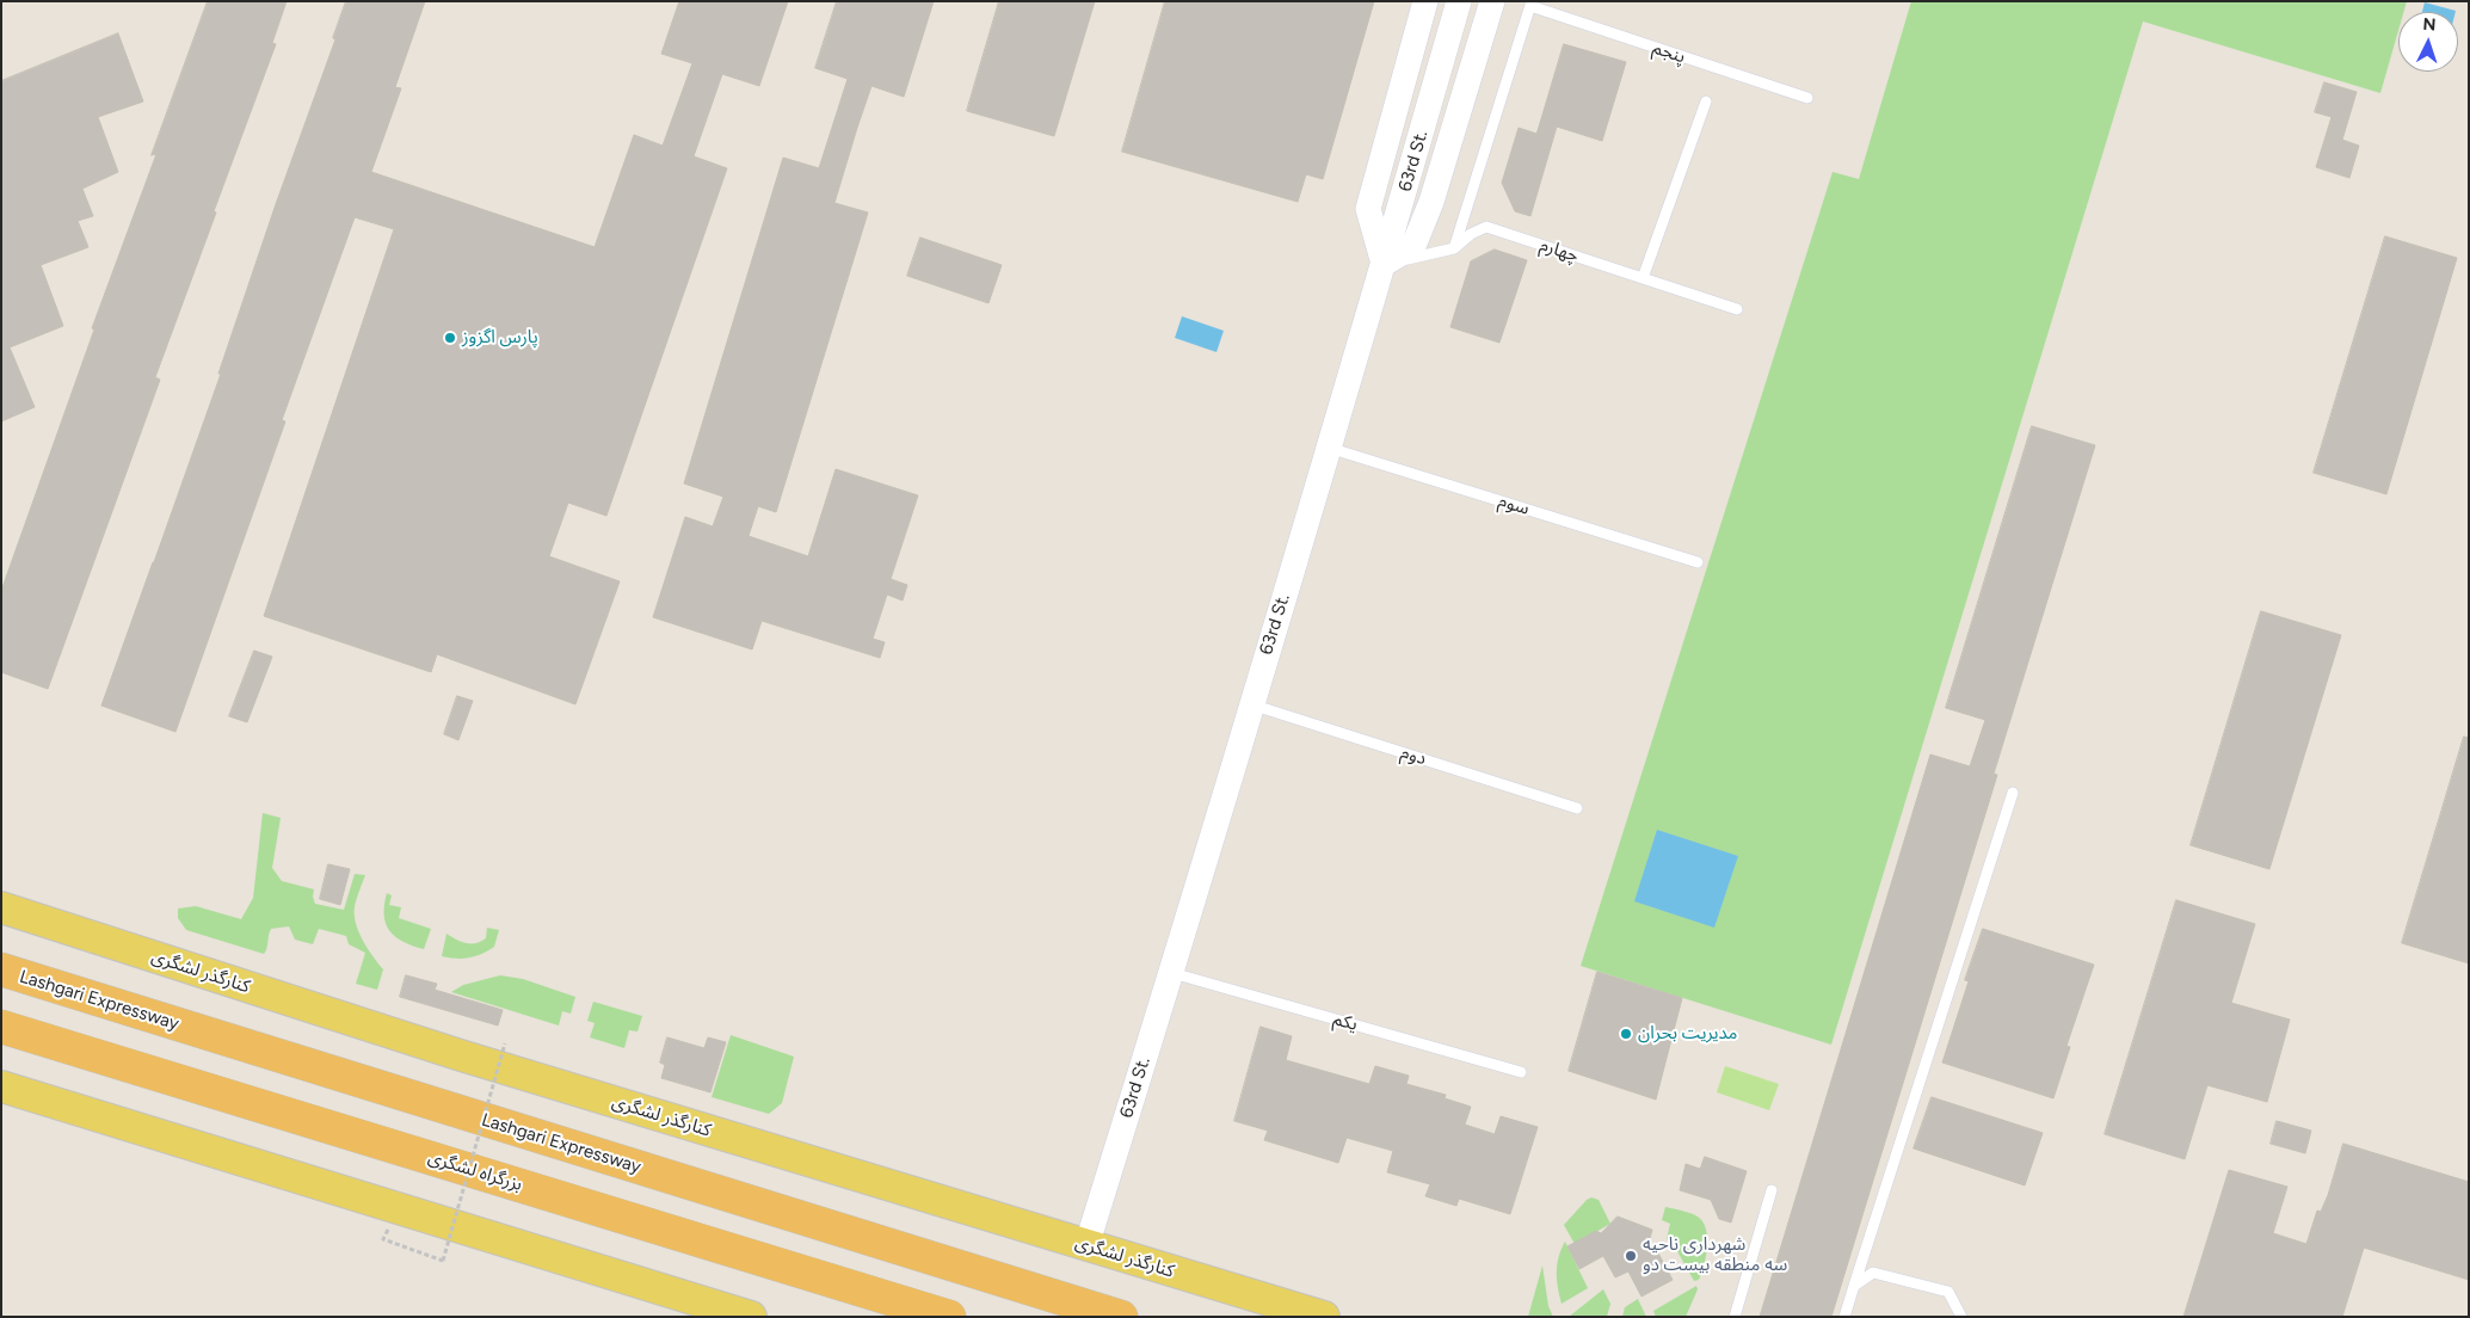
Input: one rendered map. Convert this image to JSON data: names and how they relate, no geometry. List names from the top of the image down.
{
  "streets": {
    "highway": ["Lashgari Expressway", "بزرگراه لشگری"],
    "main road": ["کنارگذر لشگری"],
    "street": ["63rd St."],
    "lane": [
      "پنجم",
      "چهارم",
      "سوم",
      "دوم",
      "یکم"
    ]
  },
  "crossings": [
    ["63rd St.", "چهارم"],
    ["63rd St.", "سوم"],
    ["63rd St.", "دوم"],
    ["63rd St.", "کنارگذر لشگری"],
    ["63rd St.", "یکم"]
  ],
  "places": ["پارس اگزوز", "مدیریت بحران", "شهرداری ناحیه سه منطقه بیست دو"],
  "north": "top"
}
